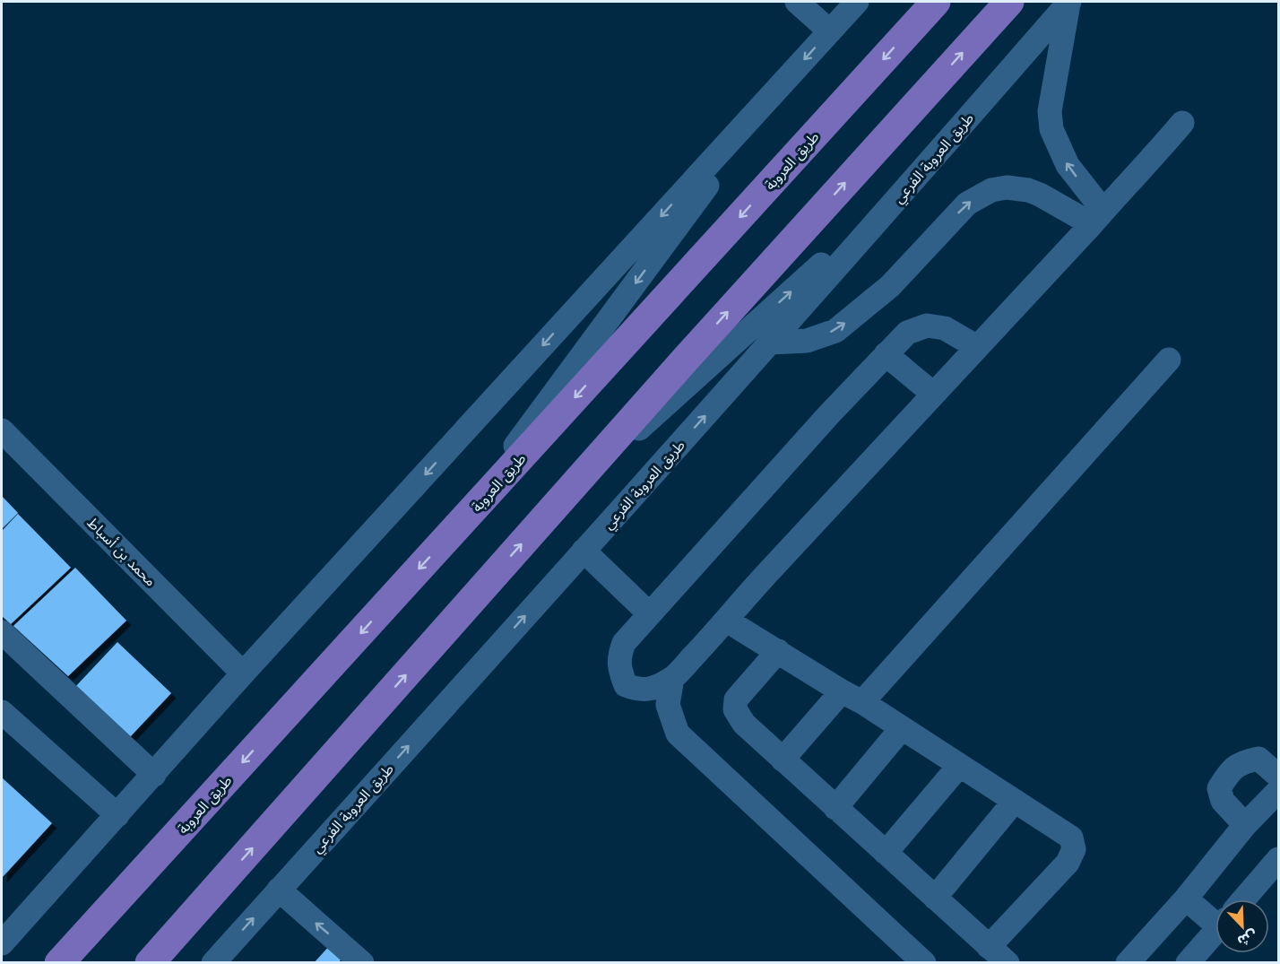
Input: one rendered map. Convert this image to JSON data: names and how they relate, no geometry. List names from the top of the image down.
{
  "streets": {
    "main road": ["طريق العروبة"],
    "street": ["طريق العروبة الفرعي", "محمد بن أسباط"]
  },
  "north": "bottom right"
}
